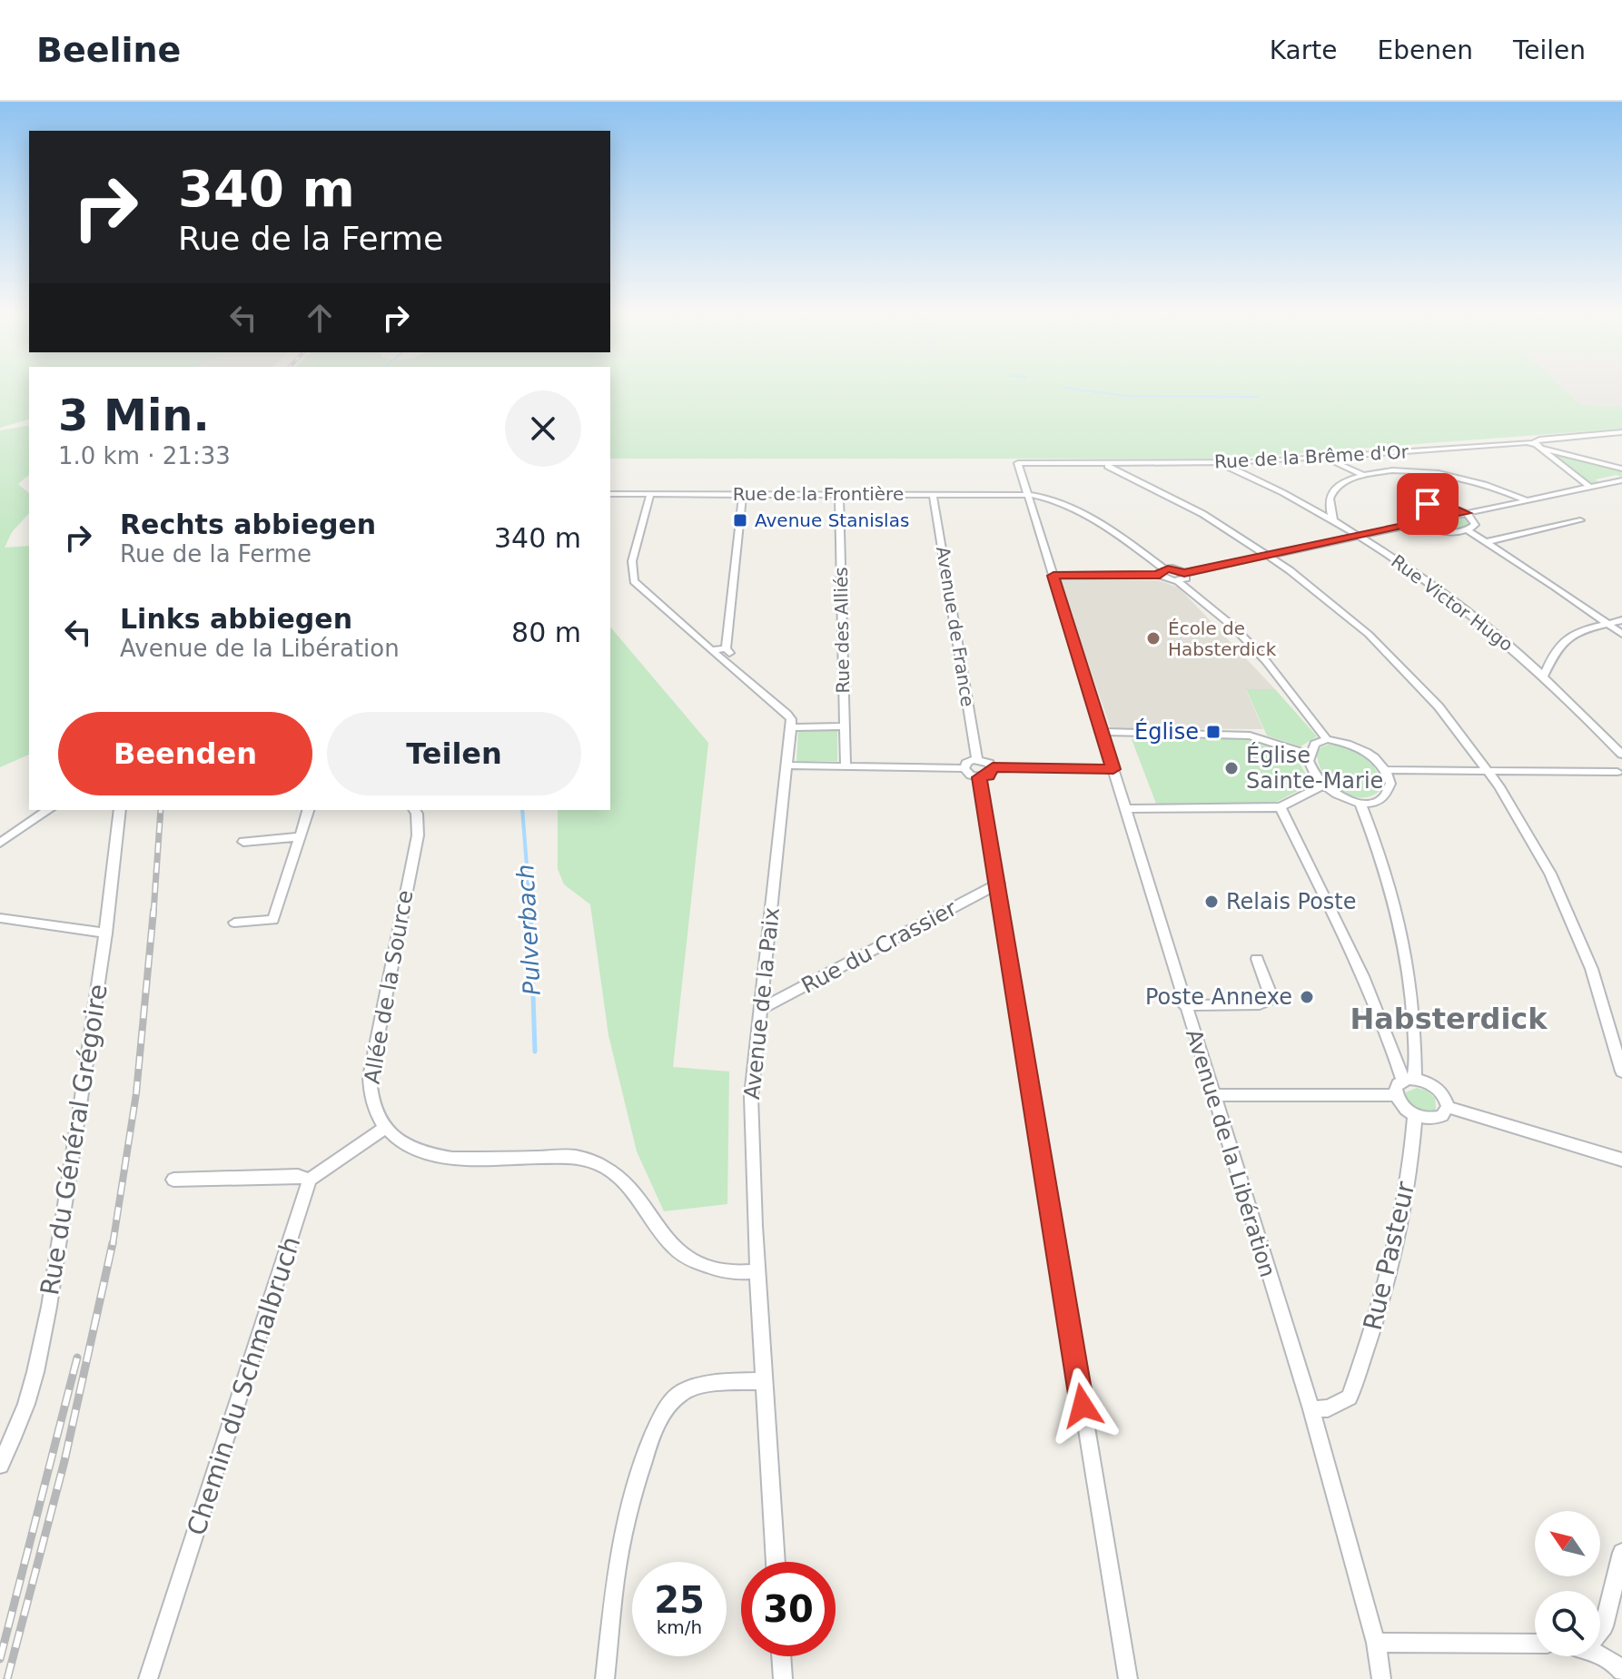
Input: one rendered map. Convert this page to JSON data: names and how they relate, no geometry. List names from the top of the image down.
{
  "streets": {
    "street": [
      "Rue de la Brême d'Or",
      "Rue de la Frontière",
      "Rue Victor Hugo",
      "Avenue de France",
      "Rue des Alliés",
      "Rue du Crassier",
      "Allée de la Source",
      "Avenue de la Paix",
      "Rue du Général Grégoire",
      "Avenue de la Libération",
      "Rue Pasteur",
      "Chemin du Schmalbruch"
    ]
  },
  "crossings": [
    ["Rue de la Brême d'Or", "Rue Victor Hugo"],
    ["Rue de la Brême d'Or", "Avenue de la Libération"],
    ["Rue de la Frontière", "Avenue de France"],
    ["Rue de la Frontière", "Rue des Alliés"],
    ["Rue de la Frontière", "Avenue de la Libération"],
    ["Rue du Crassier", "Avenue de la Paix"],
    ["Avenue de la Libération", "Rue Pasteur"]
  ],
  "districts": ["Habsterdick"],
  "water": ["Pulverbach"],
  "places": {
    "transit": ["Avenue Stanislas", "Église"],
    "other": [
      "École de Habsterdick",
      "Église Sainte-Marie",
      "Relais Poste",
      "Poste Annexe"
    ]
  },
  "north": "top left",
  "page": {
    "header": "Beeline",
    "nav": ["Karte", "Ebenen", "Teilen"],
    "turn": ["340 m", "Rue de la Ferme"],
    "heading": ["3 Min.", "1.0 km · 21:33"],
    "list": [
      {
        "name": "Rechts abbiegen",
        "note": "Rue de la Ferme",
        "value": "340 m"
      },
      {
        "name": "Links abbiegen",
        "note": "Avenue de la Libération",
        "value": "80 m"
      }
    ],
    "buttons": ["Beenden", "Teilen"],
    "speed": "25 km/h",
    "limit": "30"
  }
}
